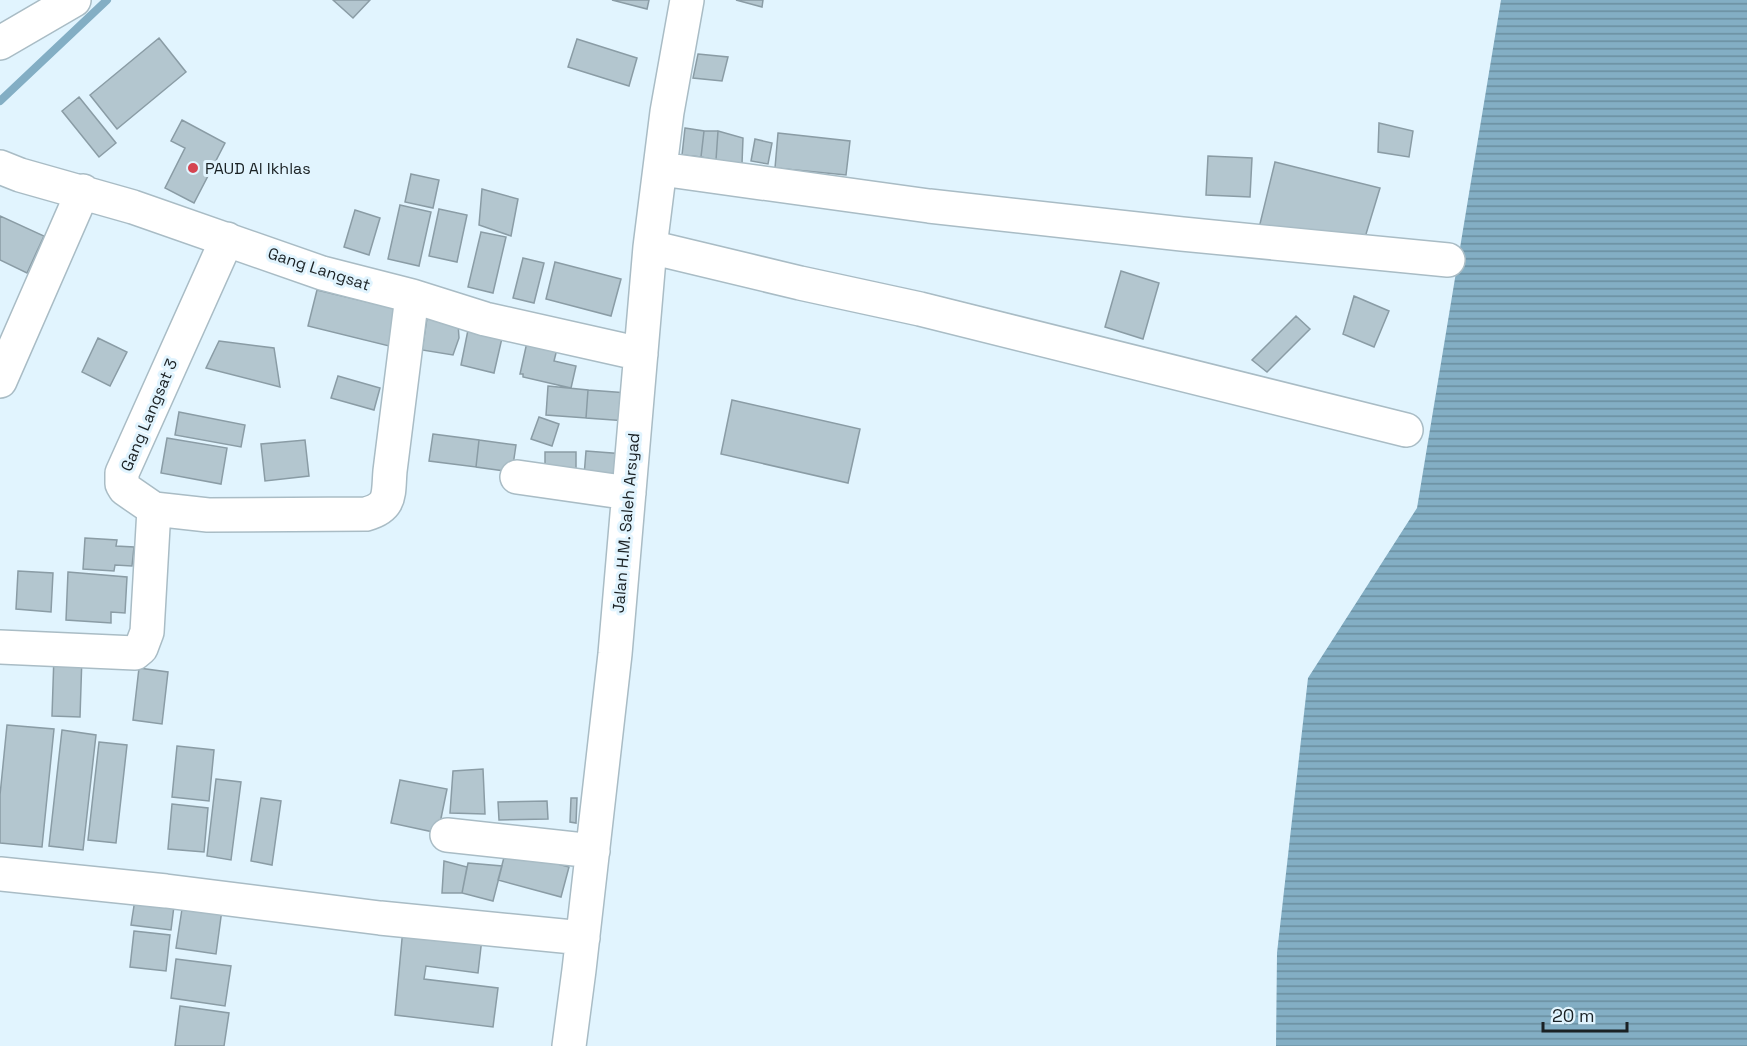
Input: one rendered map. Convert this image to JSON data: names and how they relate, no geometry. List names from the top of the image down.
{
  "streets": {
    "street": ["Gang Langsat", "Gang Langsat 3", "Jalan H.M. Saleh Arsyad"]
  },
  "crossings": [
    ["Gang Langsat", "Gang Langsat 3"],
    ["Gang Langsat", "Jalan H.M. Saleh Arsyad"]
  ],
  "places": ["PAUD Al Ikhlas"],
  "scale_bar": "20 m"
}
